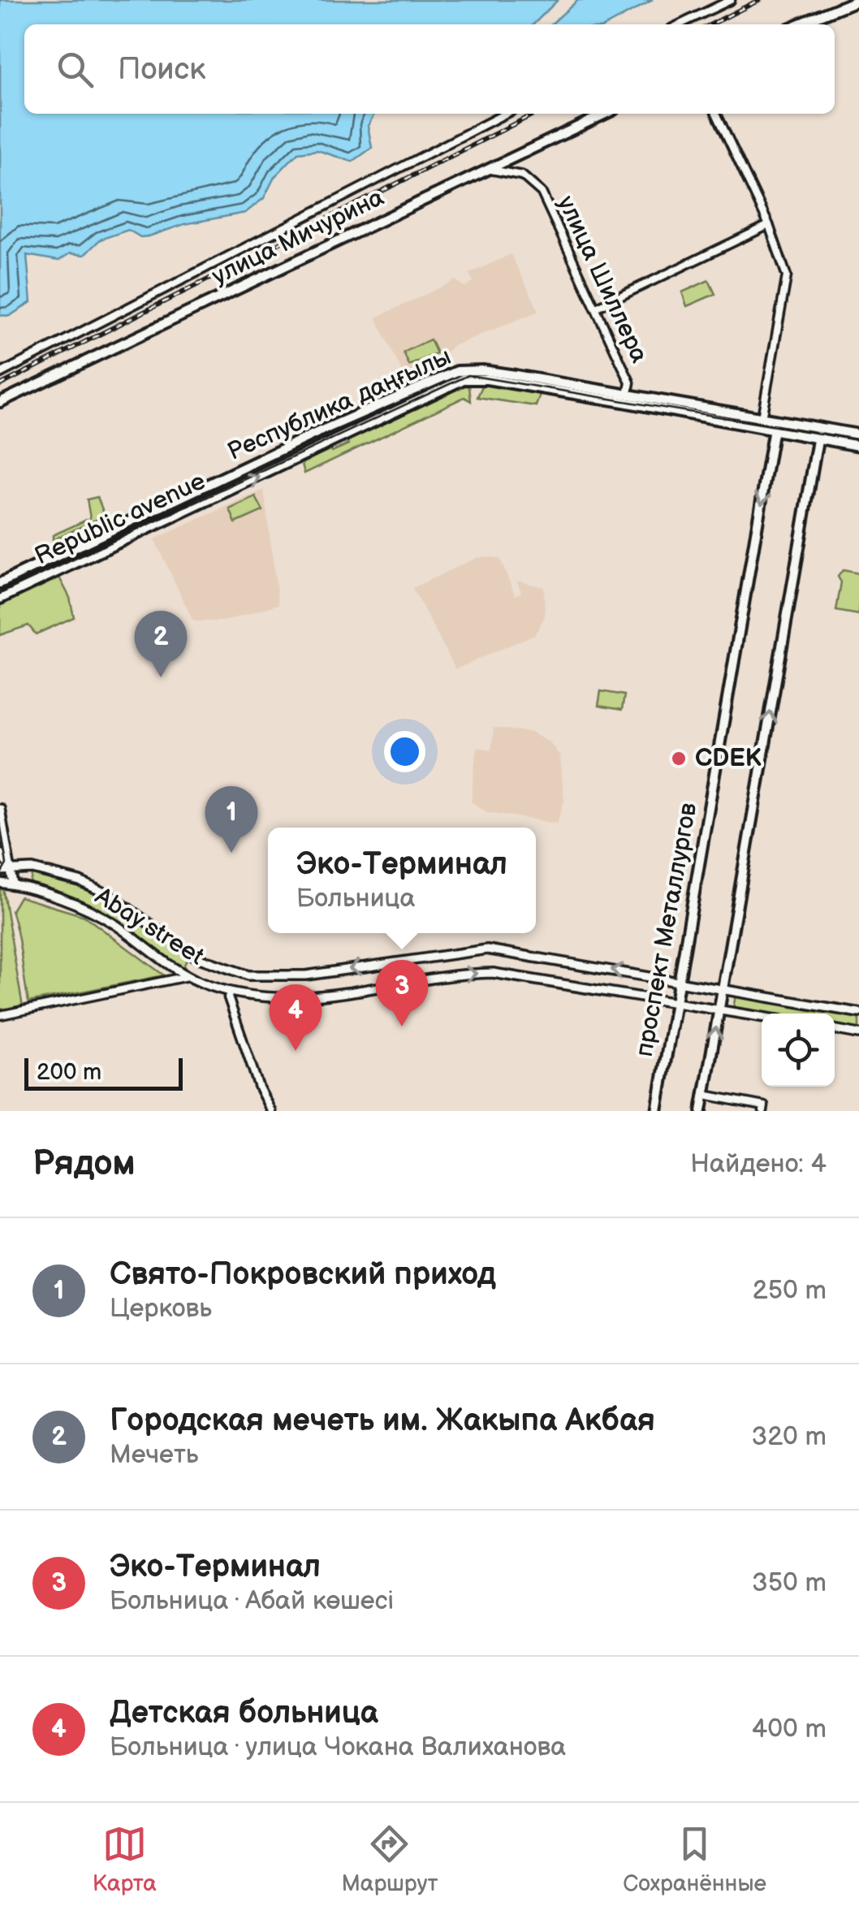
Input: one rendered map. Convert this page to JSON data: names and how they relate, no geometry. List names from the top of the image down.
{
  "streets": {
    "main road": ["улица Мичурина", "Республика даңғылы", "проспект Металлургов"],
    "street": ["улица Шиллера", "Abay street"]
  },
  "crossings": [
    ["улица Мичурина", "улица Шиллера"],
    ["улица Шиллера", "Республика даңғылы"],
    ["Республика даңғылы", "проспект Металлургов"],
    ["Abay street", "проспект Металлургов"]
  ],
  "places": ["CDEK"],
  "scale_bar": "200 m",
  "page": {
    "search": "Поиск",
    "pins": [
      "2",
      "1",
      "3",
      "4"
    ],
    "popup": ["Эко-Терминал", "Больница"],
    "scale": "200 m",
    "heading": ["Рядом", "Найдено: 4"],
    "list": [
      {
        "mark": "1",
        "name": "Свято-Покровский приход",
        "note": "Церковь",
        "value": "250 m"
      },
      {
        "mark": "2",
        "name": "Городская мечеть им. Жакыпа Акбая",
        "note": "Мечеть",
        "value": "320 m"
      },
      {
        "mark": "3",
        "name": "Эко-Терминал",
        "note": "Больница · Абай көшесі",
        "value": "350 m"
      },
      {
        "mark": "4",
        "name": "Детская больница",
        "note": "Больница · улица Чокана Валиханова",
        "value": "400 m"
      }
    ],
    "nav": ["Карта", "Маршрут", "Сохранённые"]
  }
}
